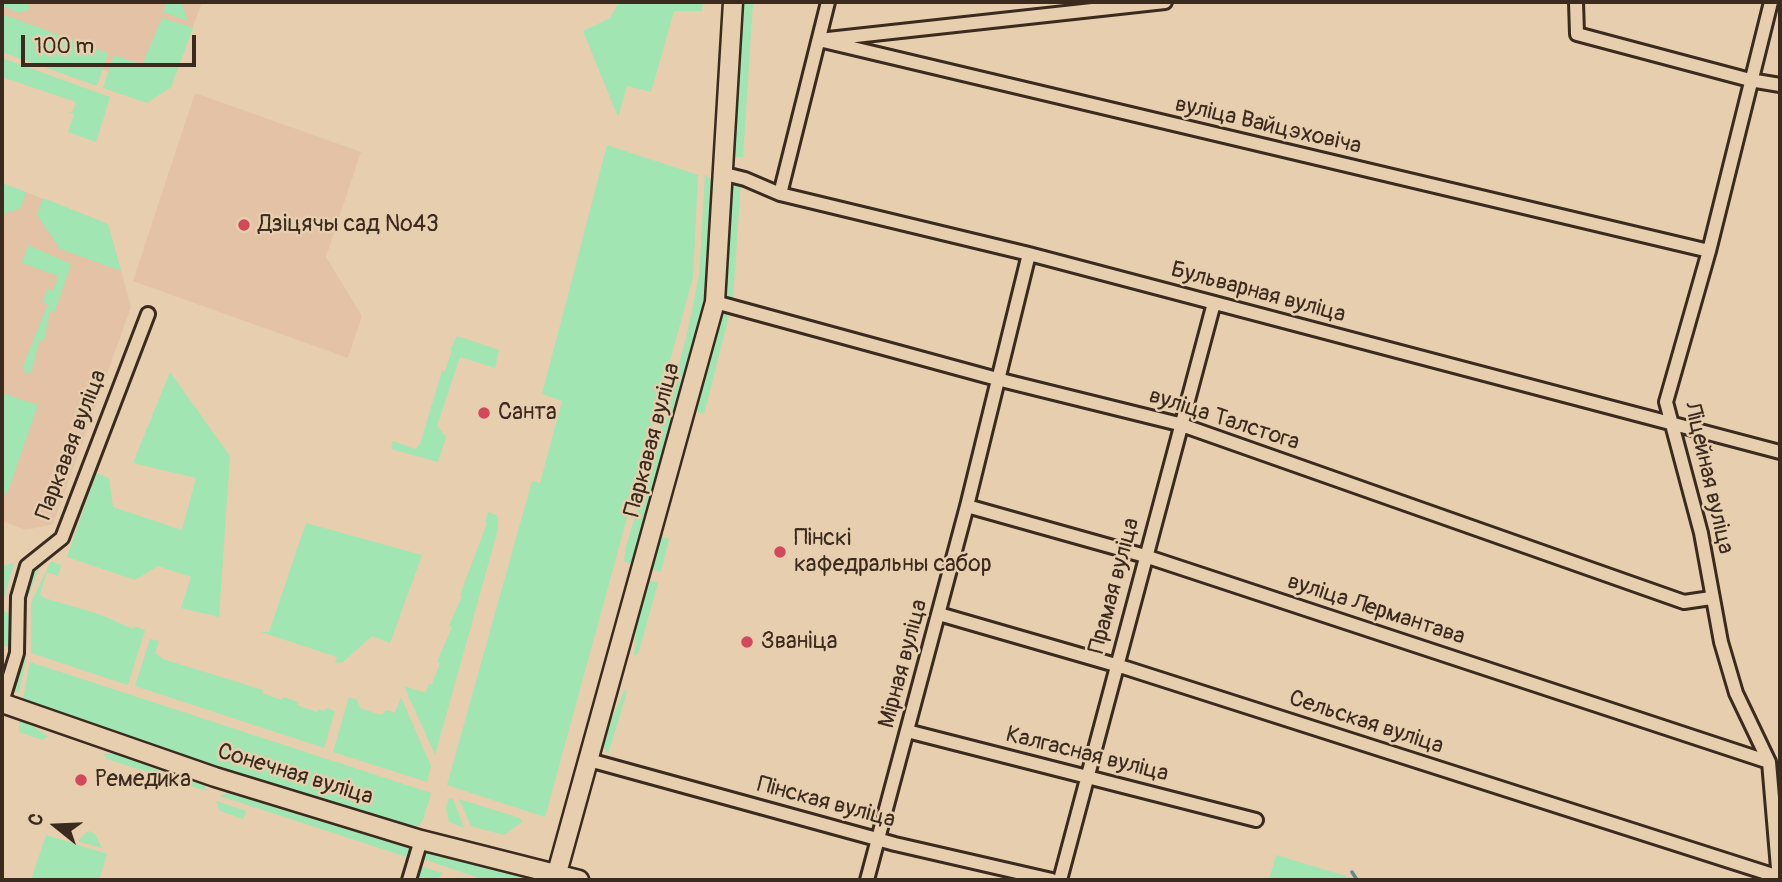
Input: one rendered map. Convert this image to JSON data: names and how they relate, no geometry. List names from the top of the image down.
{
  "streets": {
    "street": [
      "вуліца Вайцэховіча",
      "Бульварная вуліца",
      "вуліца Талстога",
      "Паркавая вуліца",
      "Ліцейная вуліца",
      "Прамая вуліца",
      "вуліца Лермантава",
      "Мірная вуліца",
      "Сельская вуліца",
      "Калгасная вуліца",
      "Сонечная вуліца",
      "Пінская вуліца"
    ]
  },
  "crossings": [
    ["вуліца Вайцэховіча", "Ліцейная вуліца"],
    ["Бульварная вуліца", "Паркавая вуліца"],
    ["Бульварная вуліца", "Ліцейная вуліца"],
    ["Бульварная вуліца", "Прамая вуліца"],
    ["Бульварная вуліца", "Мірная вуліца"],
    ["вуліца Талстога", "Паркавая вуліца"],
    ["вуліца Талстога", "Ліцейная вуліца"],
    ["вуліца Талстога", "Прамая вуліца"],
    ["вуліца Талстога", "Мірная вуліца"],
    ["Паркавая вуліца", "Сонечная вуліца"],
    ["Паркавая вуліца", "Пінская вуліца"],
    ["Ліцейная вуліца", "вуліца Лермантава"],
    ["Ліцейная вуліца", "Сельская вуліца"],
    ["Прамая вуліца", "вуліца Лермантава"],
    ["Прамая вуліца", "Сельская вуліца"],
    ["Прамая вуліца", "Калгасная вуліца"],
    ["вуліца Лермантава", "Мірная вуліца"],
    ["Мірная вуліца", "Сельская вуліца"],
    ["Мірная вуліца", "Калгасная вуліца"],
    ["Мірная вуліца", "Пінская вуліца"]
  ],
  "places": [
    "Дзіцячы сад №43",
    "Санта",
    "Пінскі кафедральны сабор",
    "Званіца",
    "Ремедика"
  ],
  "scale_bar": "100 m",
  "north": "left"
}
